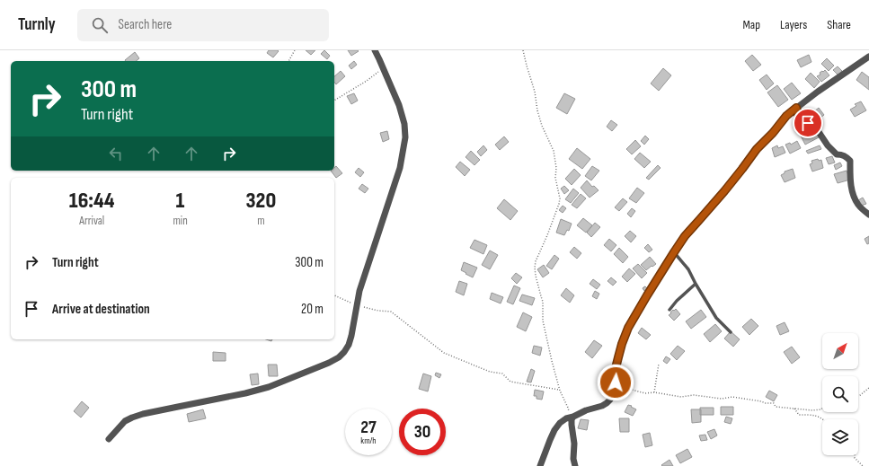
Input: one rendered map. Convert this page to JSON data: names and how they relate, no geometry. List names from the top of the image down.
{
  "north": "top right",
  "page": {
    "header": "Turnly",
    "search": "Search here",
    "nav": ["Map", "Layers", "Share"],
    "turn": ["300 m", "Turn right"],
    "eta": [
      "16:44",
      "Arrival",
      "1",
      "min",
      "320",
      "m"
    ],
    "list": [
      {
        "name": "Turn right",
        "value": "300 m"
      },
      {
        "name": "Arrive at destination",
        "value": "20 m"
      }
    ],
    "speed": "27 km/h",
    "limit": "30"
  }
}
